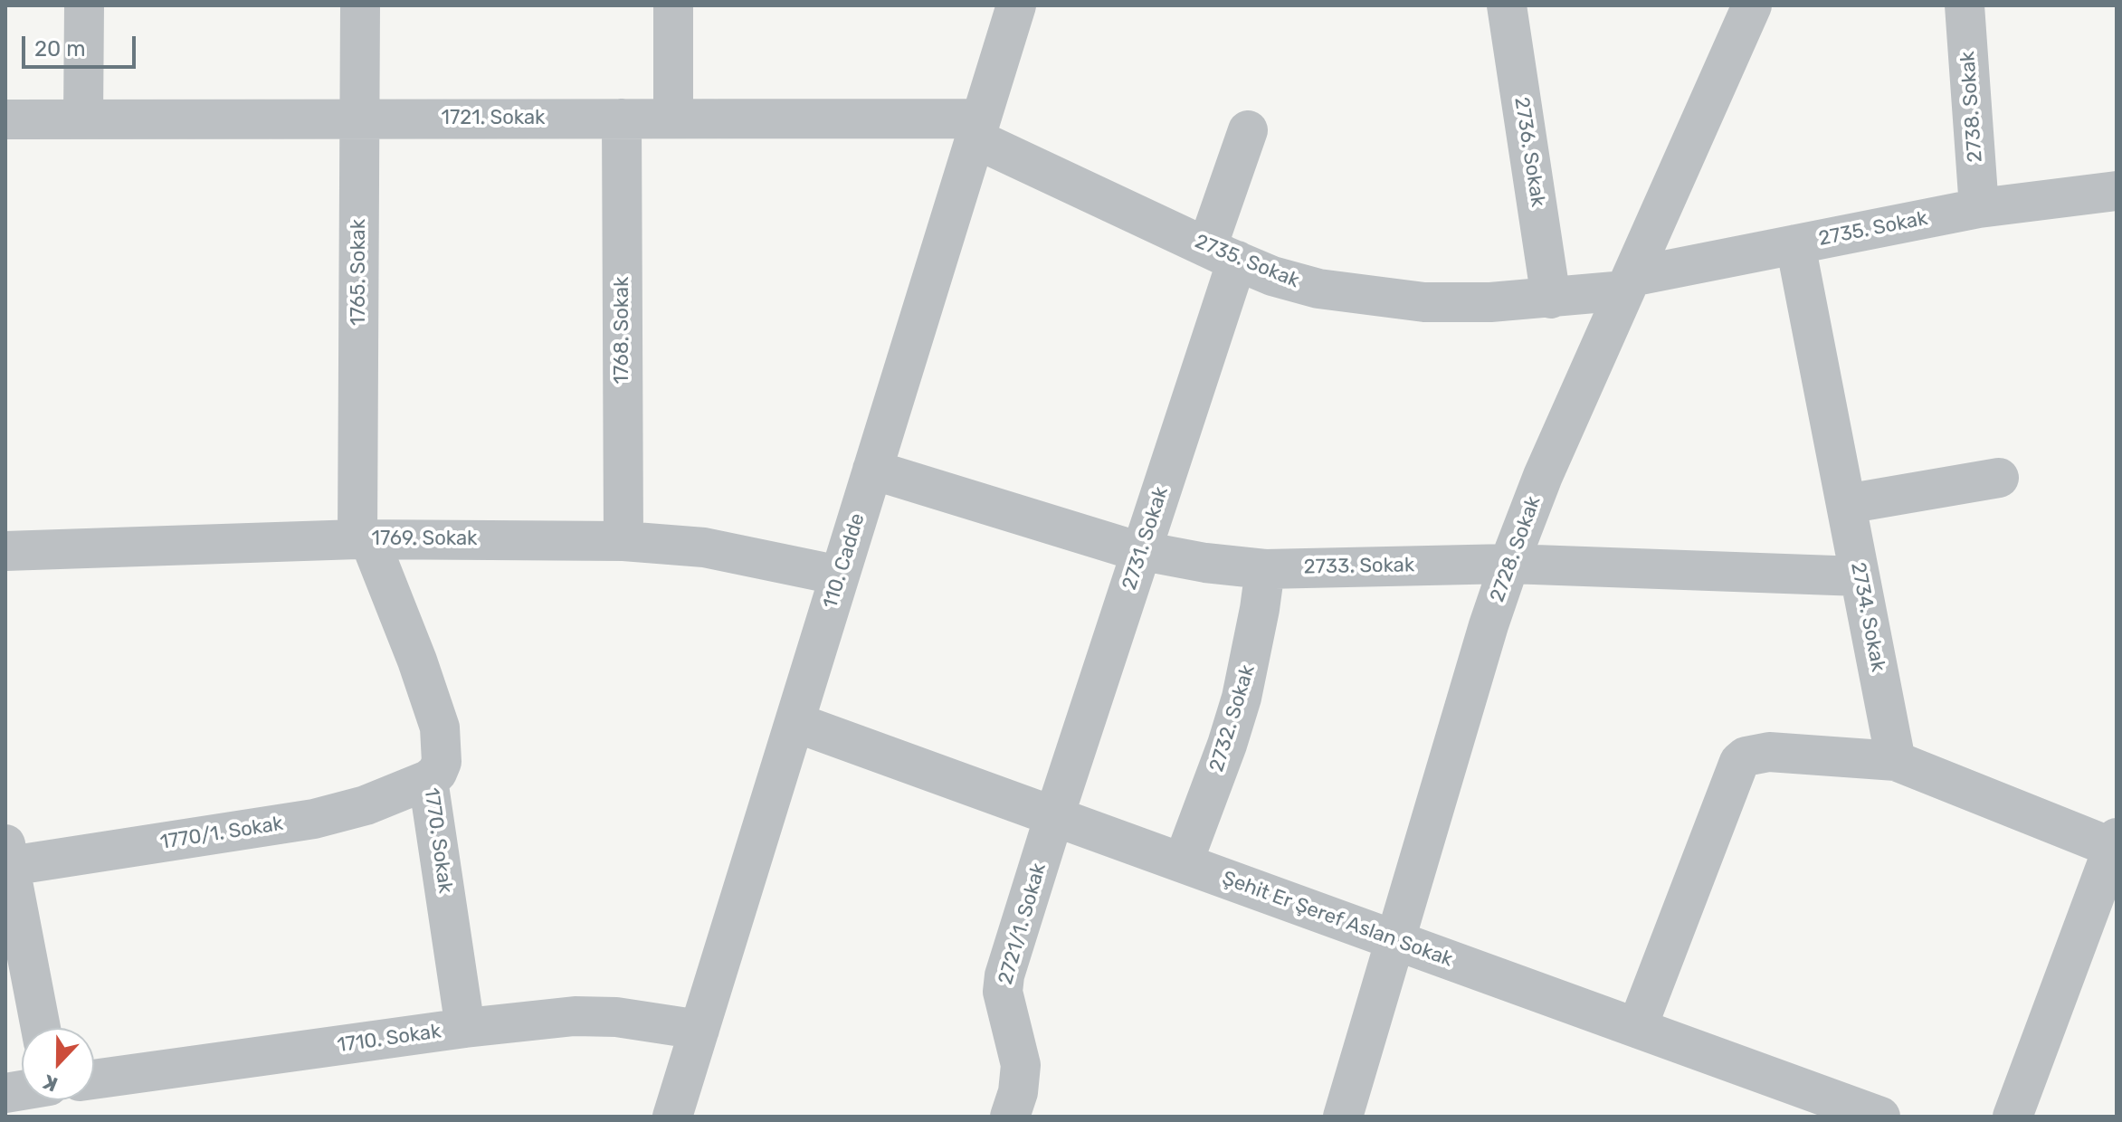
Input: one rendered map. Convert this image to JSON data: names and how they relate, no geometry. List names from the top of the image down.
{
  "streets": {
    "street": [
      "2738. Sokak",
      "1721. Sokak",
      "2736. Sokak",
      "2735. Sokak",
      "1765. Sokak",
      "1768. Sokak",
      "2731. Sokak",
      "1769. Sokak",
      "2728. Sokak",
      "110. Cadde",
      "2733. Sokak",
      "2734. Sokak",
      "2732. Sokak",
      "1770/1. Sokak",
      "1770. Sokak",
      "Şehit Er Şeref Aslan Sokak",
      "2721/1. Sokak",
      "1710. Sokak"
    ]
  },
  "crossings": [
    ["2738. Sokak", "2735. Sokak"],
    ["1721. Sokak", "2735. Sokak"],
    ["1721. Sokak", "1765. Sokak"],
    ["1721. Sokak", "1768. Sokak"],
    ["1721. Sokak", "110. Cadde"],
    ["2736. Sokak", "2735. Sokak"],
    ["2735. Sokak", "2731. Sokak"],
    ["2735. Sokak", "2728. Sokak"],
    ["2735. Sokak", "110. Cadde"],
    ["2735. Sokak", "2734. Sokak"],
    ["1765. Sokak", "1769. Sokak"],
    ["1765. Sokak", "1770. Sokak"],
    ["1768. Sokak", "1769. Sokak"],
    ["2731. Sokak", "2733. Sokak"],
    ["2731. Sokak", "Şehit Er Şeref Aslan Sokak"],
    ["2731. Sokak", "2721/1. Sokak"],
    ["1769. Sokak", "110. Cadde"],
    ["1769. Sokak", "1770. Sokak"],
    ["2728. Sokak", "2733. Sokak"],
    ["2728. Sokak", "Şehit Er Şeref Aslan Sokak"],
    ["110. Cadde", "2733. Sokak"],
    ["110. Cadde", "Şehit Er Şeref Aslan Sokak"],
    ["110. Cadde", "1710. Sokak"],
    ["2733. Sokak", "2734. Sokak"],
    ["2733. Sokak", "2732. Sokak"],
    ["2732. Sokak", "Şehit Er Şeref Aslan Sokak"],
    ["1770/1. Sokak", "1770. Sokak"],
    ["1770. Sokak", "1710. Sokak"],
    ["Şehit Er Şeref Aslan Sokak", "2721/1. Sokak"]
  ],
  "scale_bar": "20 m",
  "north": "bottom"
}
